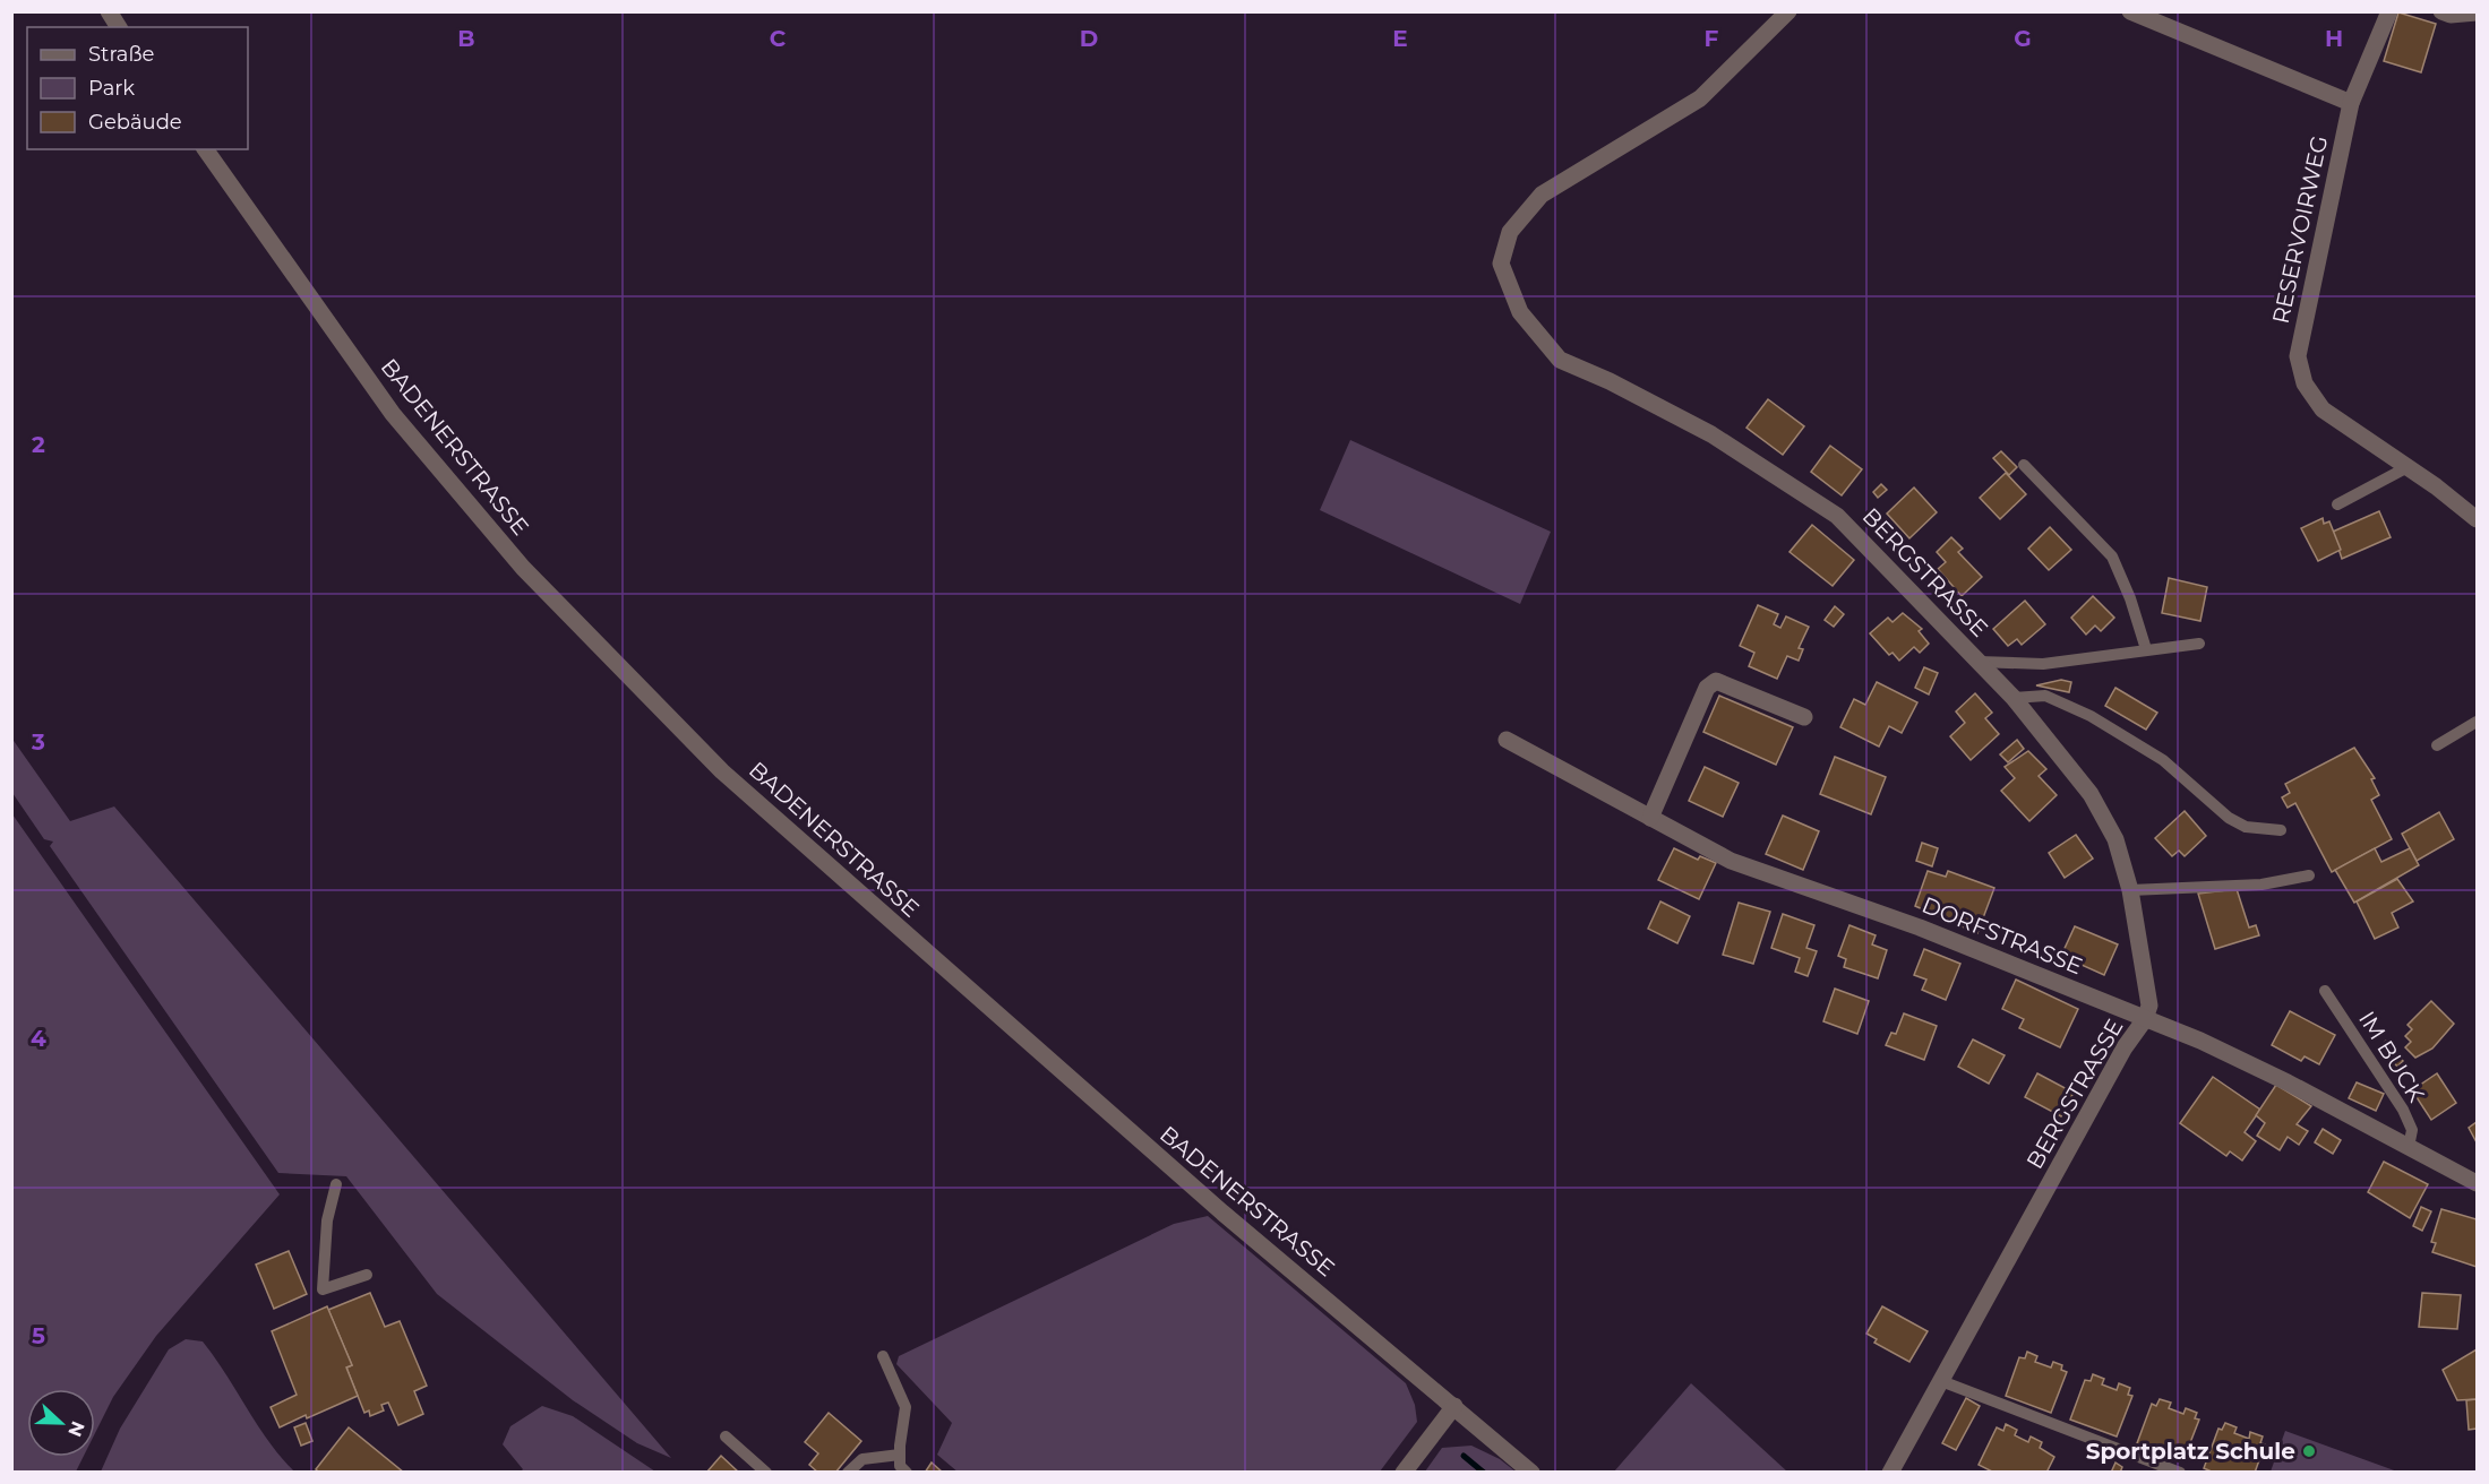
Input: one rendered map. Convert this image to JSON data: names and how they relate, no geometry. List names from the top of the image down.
{
  "streets": {
    "street": [
      "RESERVOIRWEG",
      "BADENERSTRASSE",
      "BERGSTRASSE",
      "DORFSTRASSE"
    ],
    "lane": ["IM BUCK"]
  },
  "crossings": [
    ["BERGSTRASSE", "DORFSTRASSE"],
    ["DORFSTRASSE", "IM BUCK"]
  ],
  "places": ["Sportplatz Schule"],
  "legend": ["Straße", "Park", "Gebäude"],
  "north": "right",
  "grid": {
    "columns": [
      "B",
      "C",
      "D",
      "E",
      "F",
      "G",
      "H"
    ],
    "rows": [
      "2",
      "3",
      "4",
      "5"
    ]
  }
}
